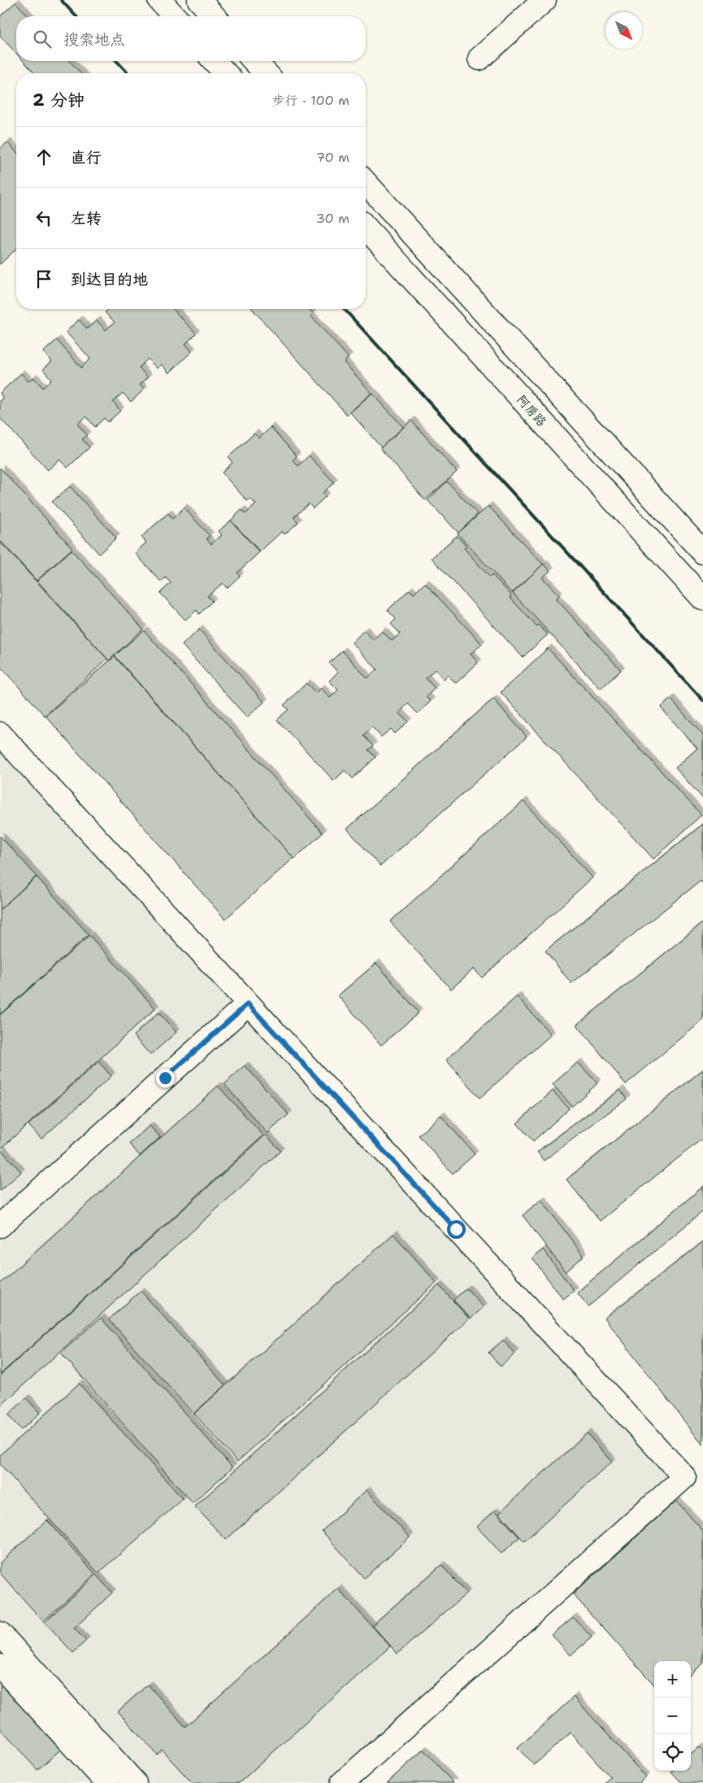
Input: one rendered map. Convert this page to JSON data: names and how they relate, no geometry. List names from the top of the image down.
{
  "streets": {
    "street": ["阿房路"]
  },
  "north": "bottom right",
  "page": {
    "search": "搜索地点",
    "heading": ["2 分钟", "步行 · 100 m"],
    "list": [
      ["直行", "70 m"],
      ["左转", "30 m"],
      "到达目的地"
    ],
    "map_buttons": ["+", "−"]
  }
}
